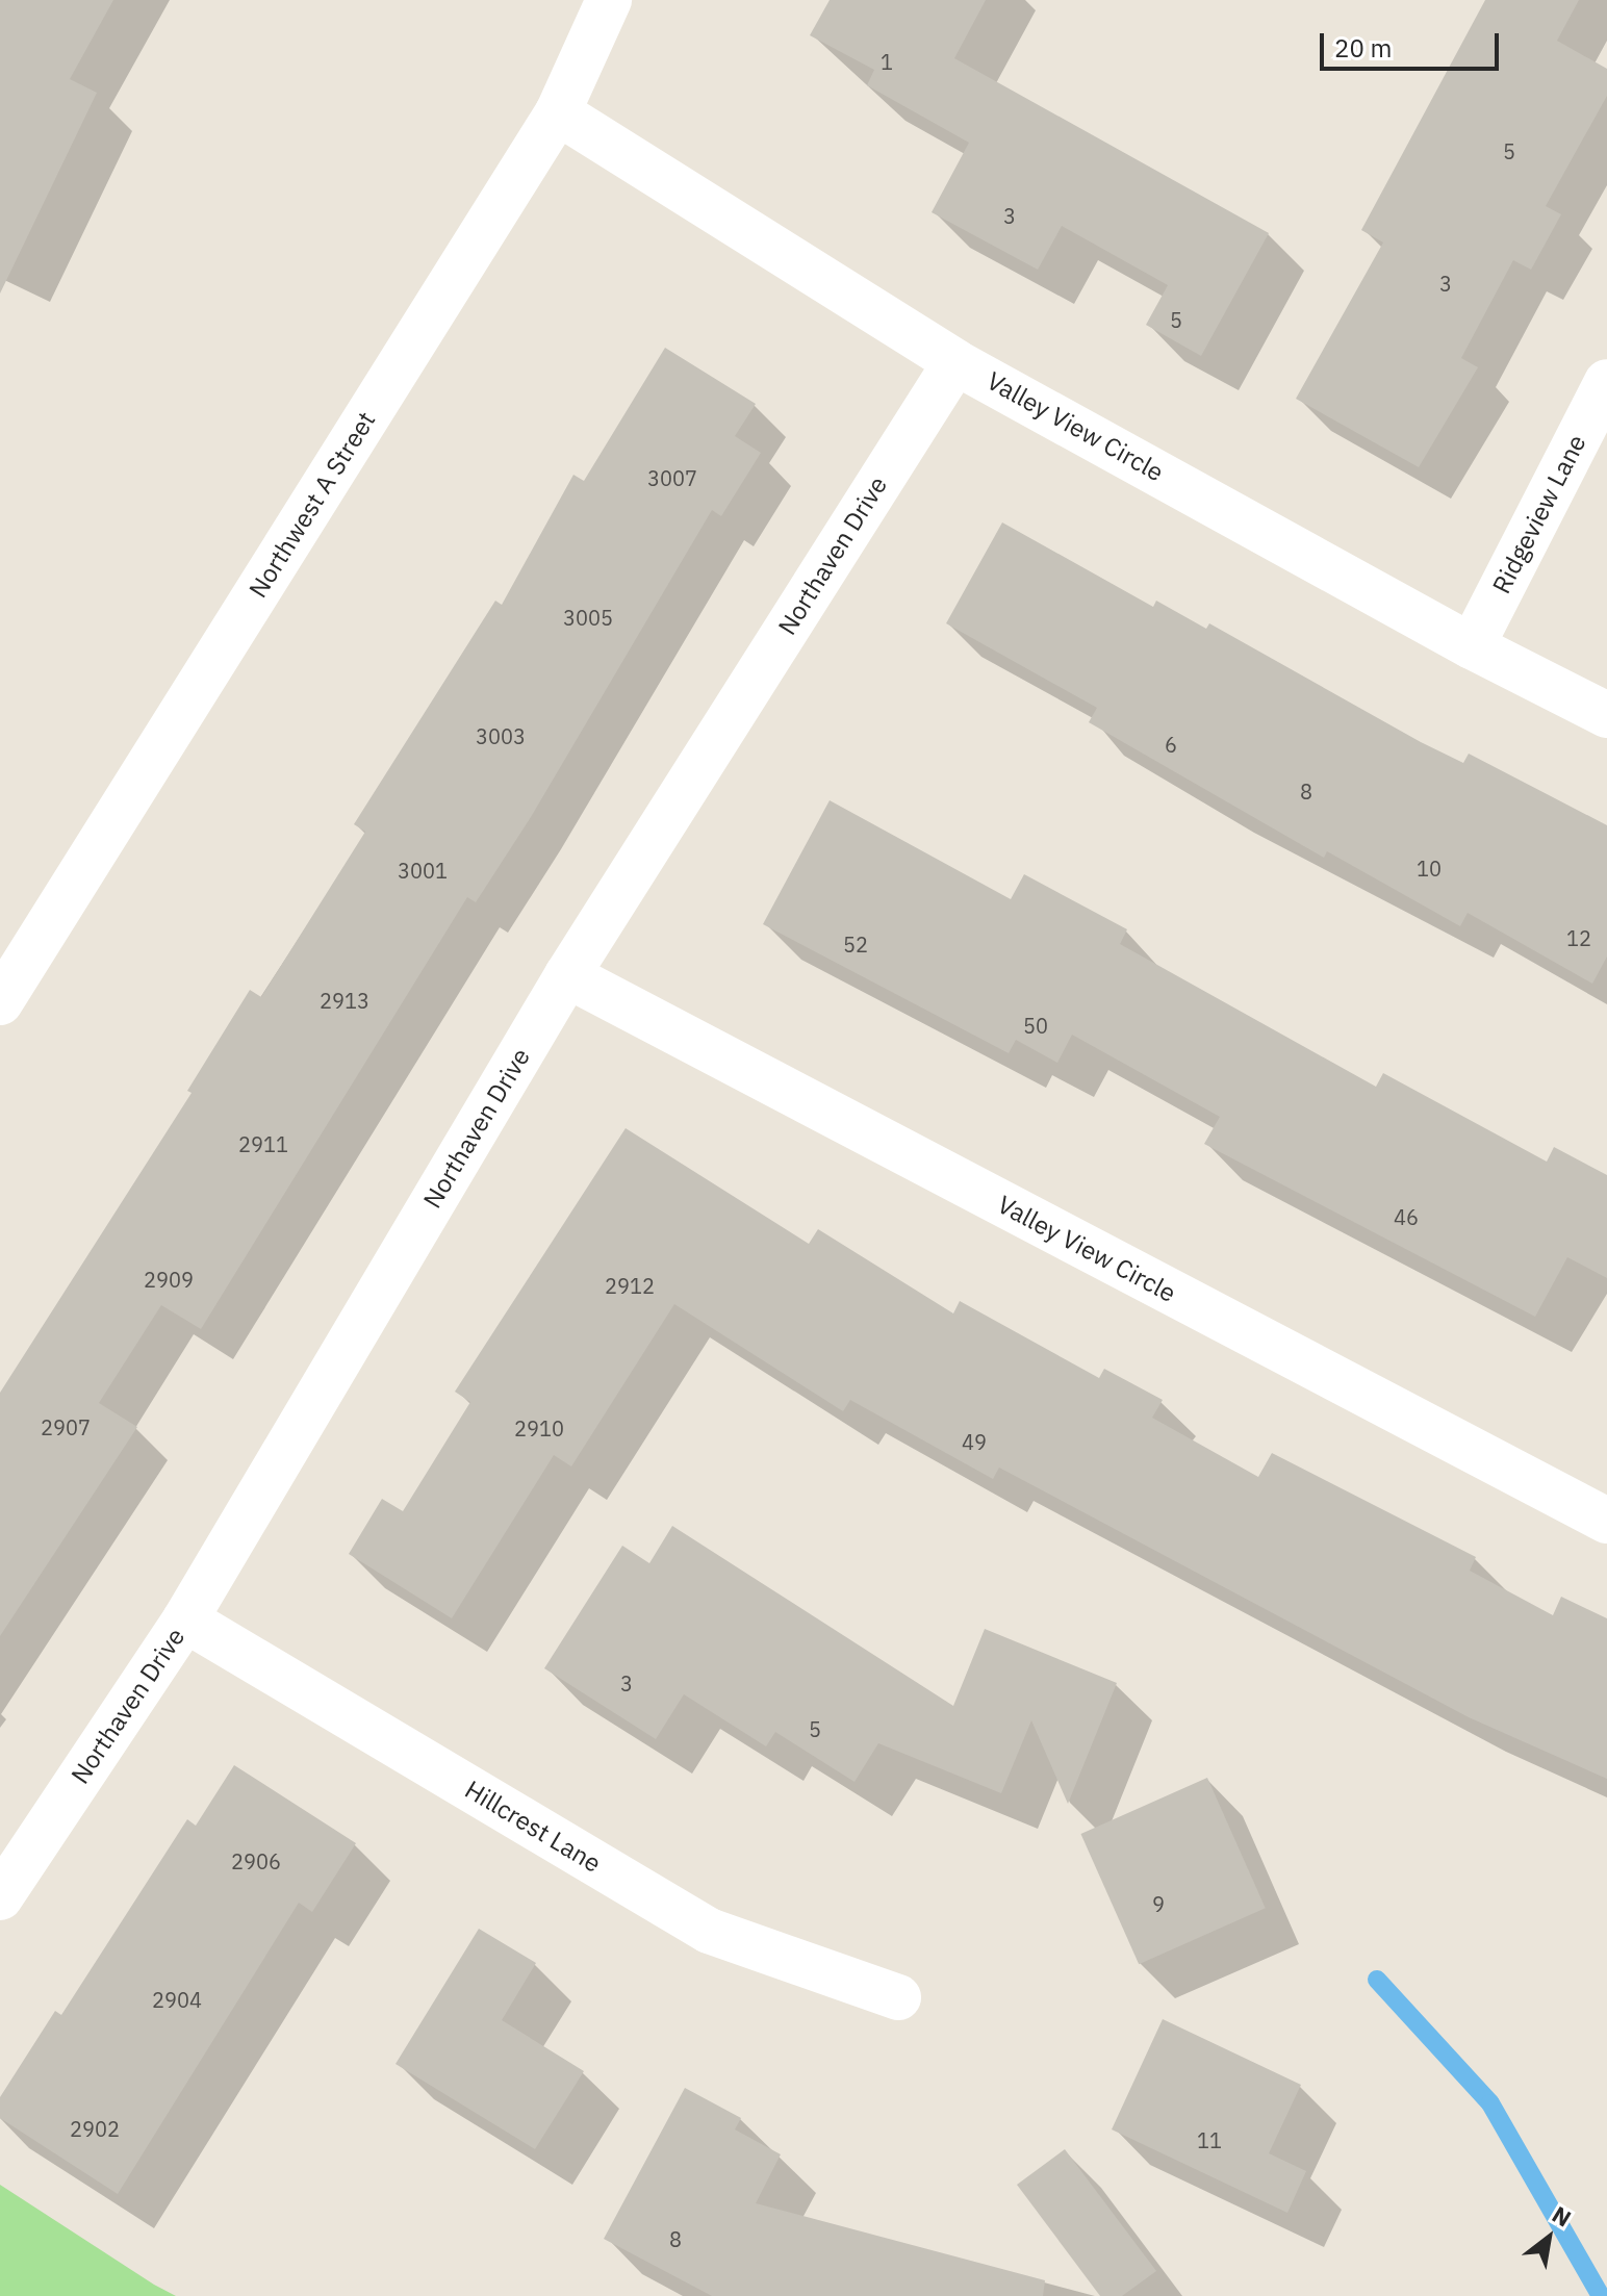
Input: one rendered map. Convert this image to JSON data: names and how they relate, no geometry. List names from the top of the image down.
{
  "streets": {
    "street": [
      "Valley View Circle",
      "Northwest A Street",
      "Ridgeview Lane",
      "Northaven Drive",
      "Hillcrest Lane"
    ]
  },
  "crossings": [
    ["Valley View Circle", "Northwest A Street"],
    ["Valley View Circle", "Ridgeview Lane"],
    ["Valley View Circle", "Northaven Drive"],
    ["Northaven Drive", "Hillcrest Lane"]
  ],
  "house_numbers": [
    "1",
    "5",
    "3",
    "3",
    "5",
    "3007",
    "3005",
    "3003",
    "6",
    "8",
    "10",
    "3001",
    "12",
    "52",
    "2913",
    "50",
    "2911",
    "46",
    "2909",
    "2912",
    "2907",
    "2910",
    "49",
    "3",
    "5",
    "2906",
    "9",
    "2904",
    "2902",
    "11",
    "8"
  ],
  "scale_bar": "20 m",
  "north": "top right"
}
